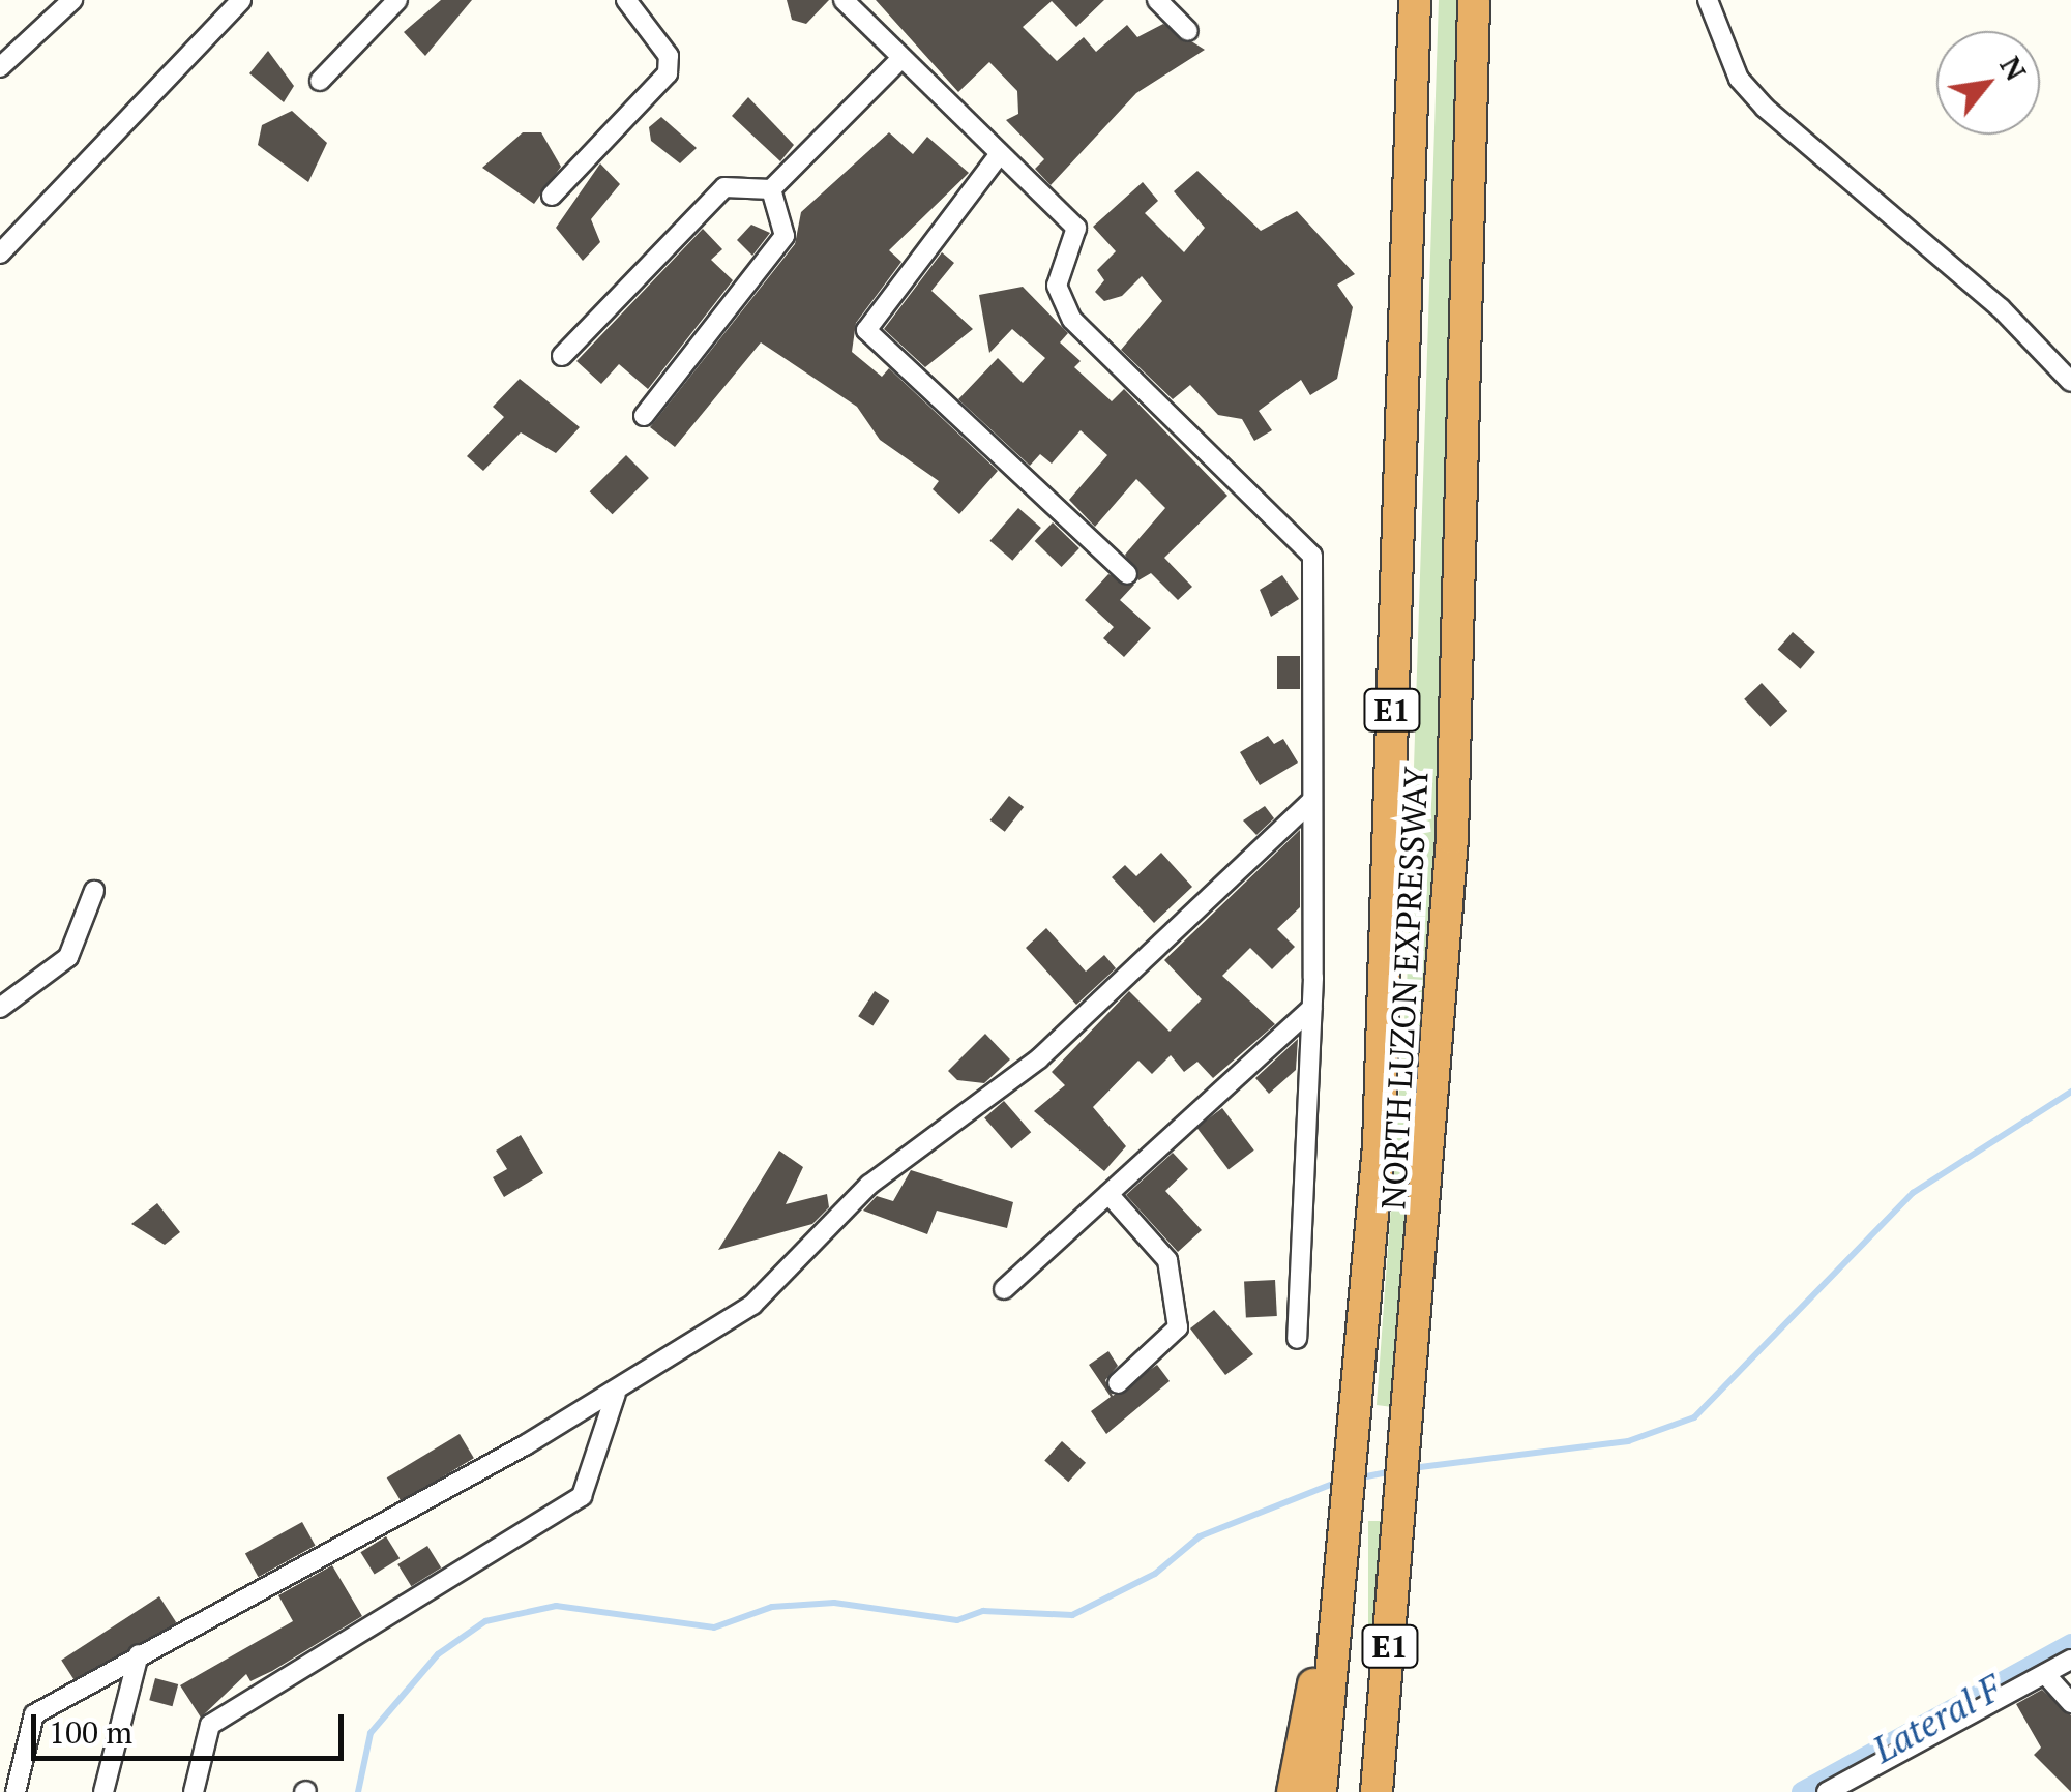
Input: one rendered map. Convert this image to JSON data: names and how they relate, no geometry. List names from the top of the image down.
{
  "streets": {
    "highway": ["E1", "NORTH LUZON EXPRESSWAY"]
  },
  "water": ["Lateral F"],
  "scale_bar": "100 m",
  "north": "top right"
}
